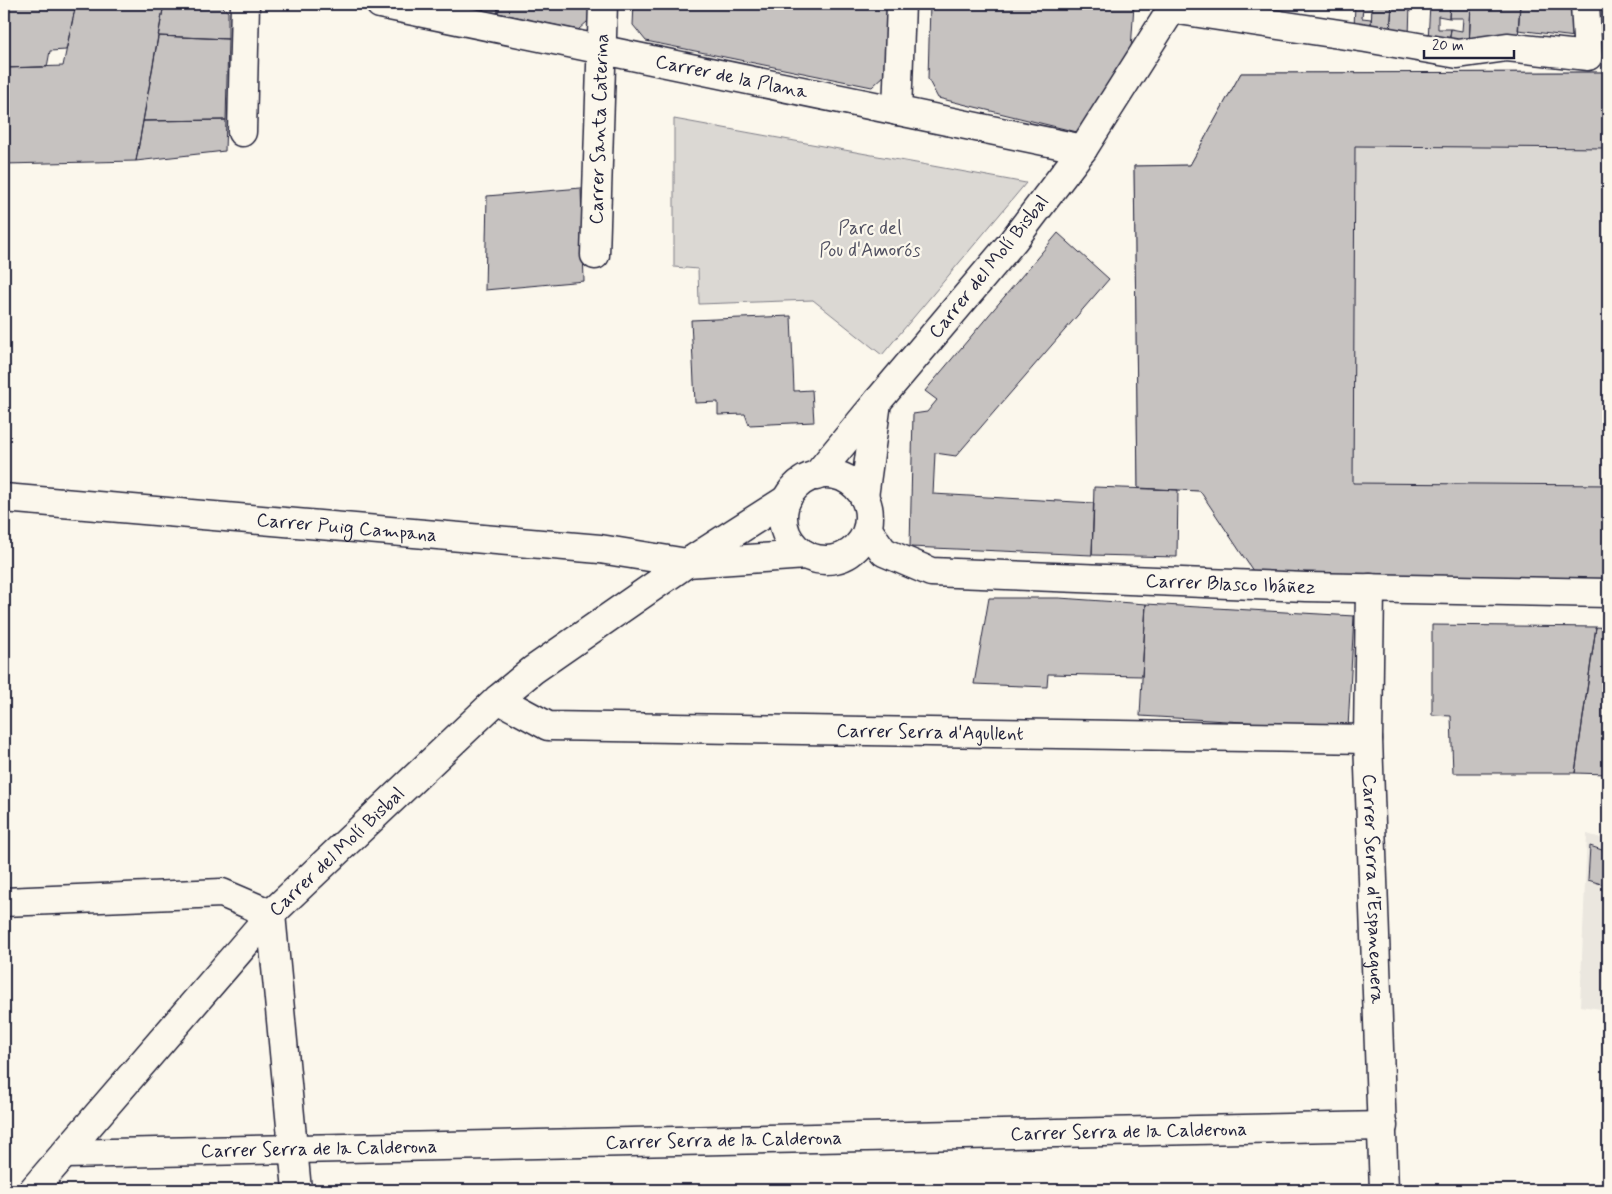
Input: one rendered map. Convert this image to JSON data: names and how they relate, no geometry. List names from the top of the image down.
{
  "streets": {
    "street": [
      "Carrer de la Plana",
      "Carrer Santa Caterina",
      "Carrer del Molí Bisbal",
      "Carrer Puig Campana",
      "Carrer Blasco Ibáñez",
      "Carrer Serra d'Agullent",
      "Carrer Serra d'Espaneguera",
      "Carrer Serra de la Calderona"
    ]
  },
  "crossings": [
    ["Carrer de la Plana", "Carrer Santa Caterina"],
    ["Carrer de la Plana", "Carrer del Molí Bisbal"],
    ["Carrer del Molí Bisbal", "Carrer Puig Campana"],
    ["Carrer del Molí Bisbal", "Carrer Blasco Ibáñez"],
    ["Carrer del Molí Bisbal", "Carrer Serra d'Agullent"],
    ["Carrer del Molí Bisbal", "Carrer Serra de la Calderona"],
    ["Carrer Blasco Ibáñez", "Carrer Serra d'Espaneguera"],
    ["Carrer Serra d'Agullent", "Carrer Serra d'Espaneguera"],
    ["Carrer Serra d'Espaneguera", "Carrer Serra de la Calderona"]
  ],
  "parks": ["Parc del Pou d'Amorós"],
  "scale_bar": "20 m"
}
